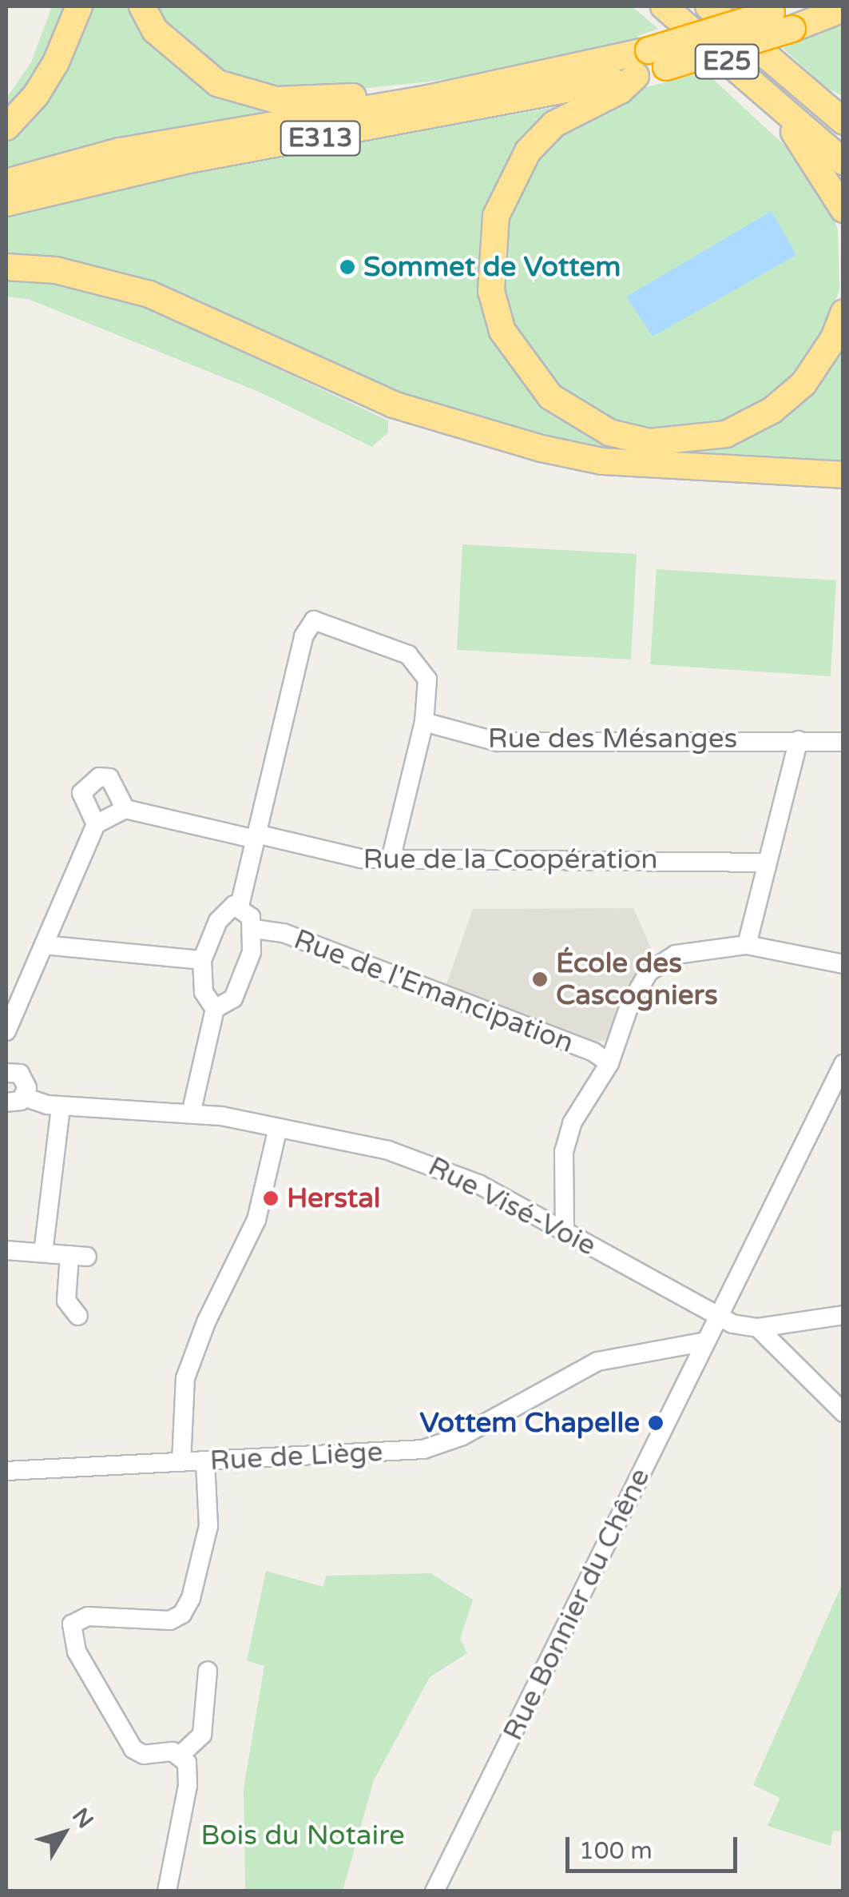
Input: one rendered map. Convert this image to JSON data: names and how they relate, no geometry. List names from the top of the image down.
{
  "streets": {
    "highway": ["E25", "E313"],
    "street": [
      "Rue des Mésanges",
      "Rue de la Coopération",
      "Rue de l'Emancipation",
      "Rue Visé-Voie",
      "Rue de Liège",
      "Rue Bonnier du Chêne"
    ]
  },
  "crossings": [
    ["Rue Visé-Voie", "Rue Bonnier du Chêne"],
    ["Rue de Liège", "Rue Bonnier du Chêne"]
  ],
  "parks": ["Bois du Notaire"],
  "places": [
    "Sommet de Vottem",
    "École des Cascogniers",
    "Herstal",
    "Vottem Chapelle"
  ],
  "scale_bar": "100 m",
  "north": "top right"
}
